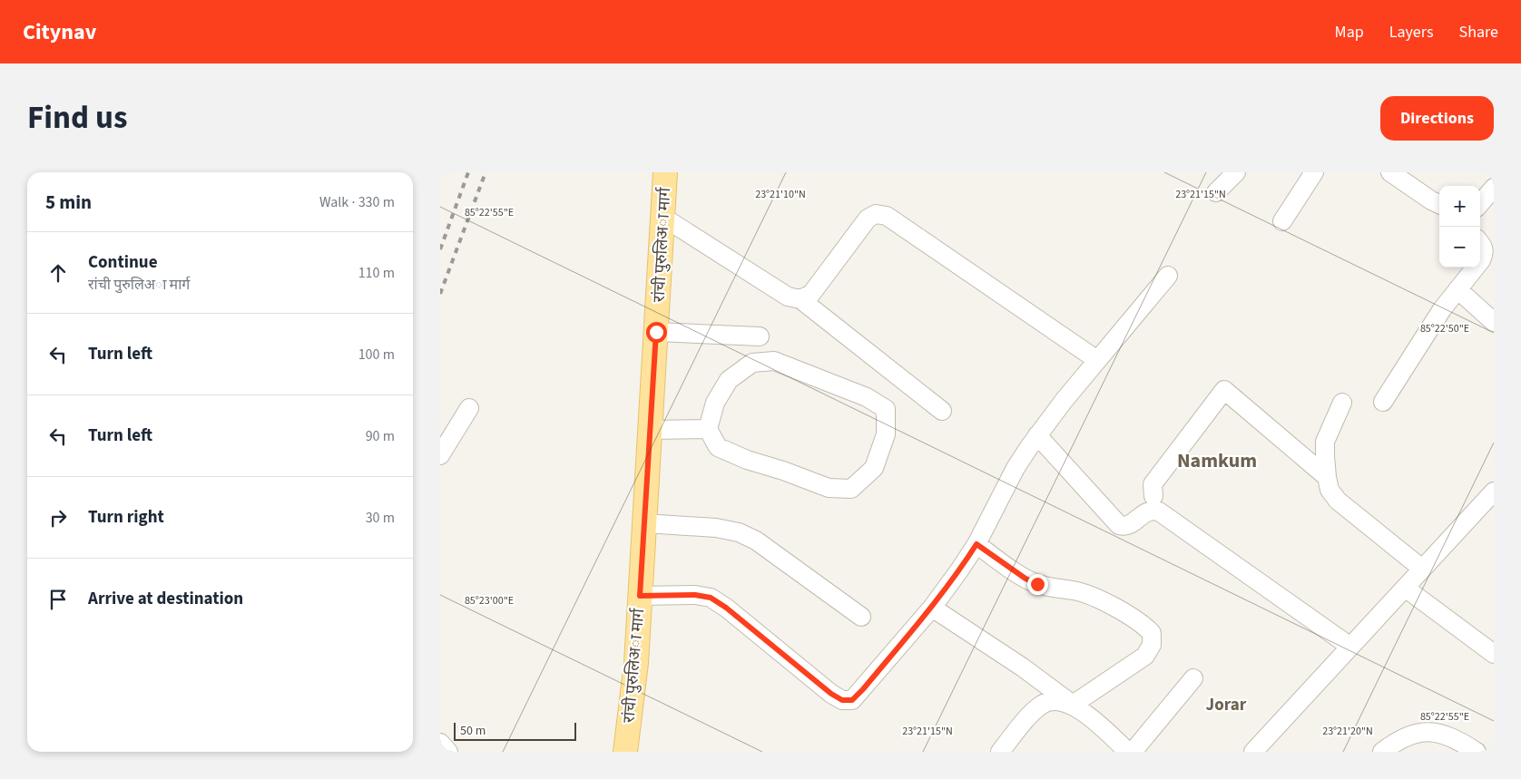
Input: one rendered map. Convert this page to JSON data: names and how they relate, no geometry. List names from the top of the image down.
{
  "streets": {
    "main road": ["रांची पुरुलिअा मार्ग"]
  },
  "districts": ["Namkum", "Jorar"],
  "scale_bar": "50 m",
  "page": {
    "header": "Citynav",
    "nav": ["Map", "Layers", "Share"],
    "title": "Find us",
    "buttons": "Directions",
    "heading": ["5 min", "Walk · 330 m"],
    "map_buttons": ["+", "−"],
    "list": [
      ["Continue", "रांची पुरुलिअा मार्ग", "110 m"],
      ["Turn left", "100 m"],
      ["Turn left", "90 m"],
      ["Turn right", "30 m"],
      "Arrive at destination"
    ],
    "scale": "50 m"
  },
  "coordinates": [
    "23°21'15\"N",
    "23°21'10\"N",
    "85°22'55\"E",
    "85°22'50\"E",
    "85°23'00\"E",
    "23°21'20\"N"
  ]
}
